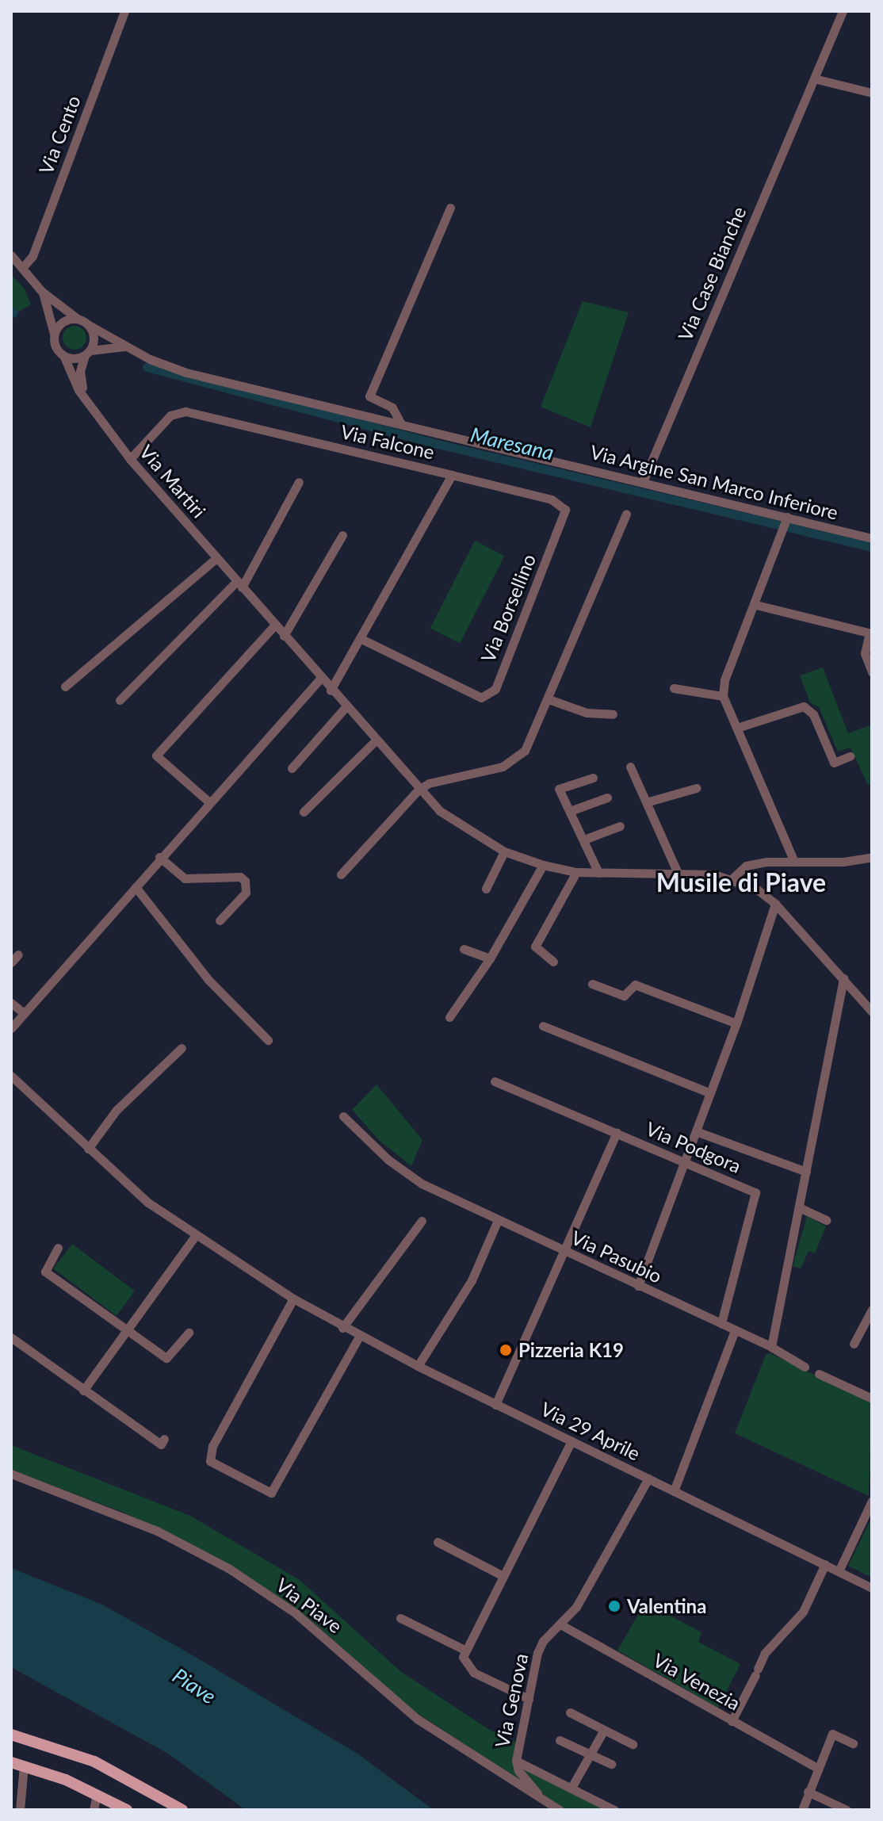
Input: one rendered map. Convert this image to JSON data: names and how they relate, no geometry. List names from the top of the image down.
{
  "streets": {
    "street": [
      "Via Cento",
      "Via Case Bianche",
      "Via Falcone",
      "Via Martiri",
      "Via Argine San Marco Inferiore",
      "Via Borsellino",
      "Via Podgora",
      "Via Pasubio",
      "Via 29 Aprile",
      "Via Piave",
      "Via Venezia",
      "Via Genova"
    ]
  },
  "crossings": [
    ["Via Case Bianche", "Via Argine San Marco Inferiore"],
    ["Via Falcone", "Via Martiri"],
    ["Via Falcone", "Via Borsellino"],
    ["Via Martiri", "Via Argine San Marco Inferiore"],
    ["Via Podgora", "Via Pasubio"],
    ["Via 29 Aprile", "Via Genova"],
    ["Via Piave", "Via Genova"],
    ["Via Venezia", "Via Genova"]
  ],
  "districts": ["Musile di Piave"],
  "water": ["Maresana", "Piave"],
  "places": ["Pizzeria K19", "Valentina"]
}
